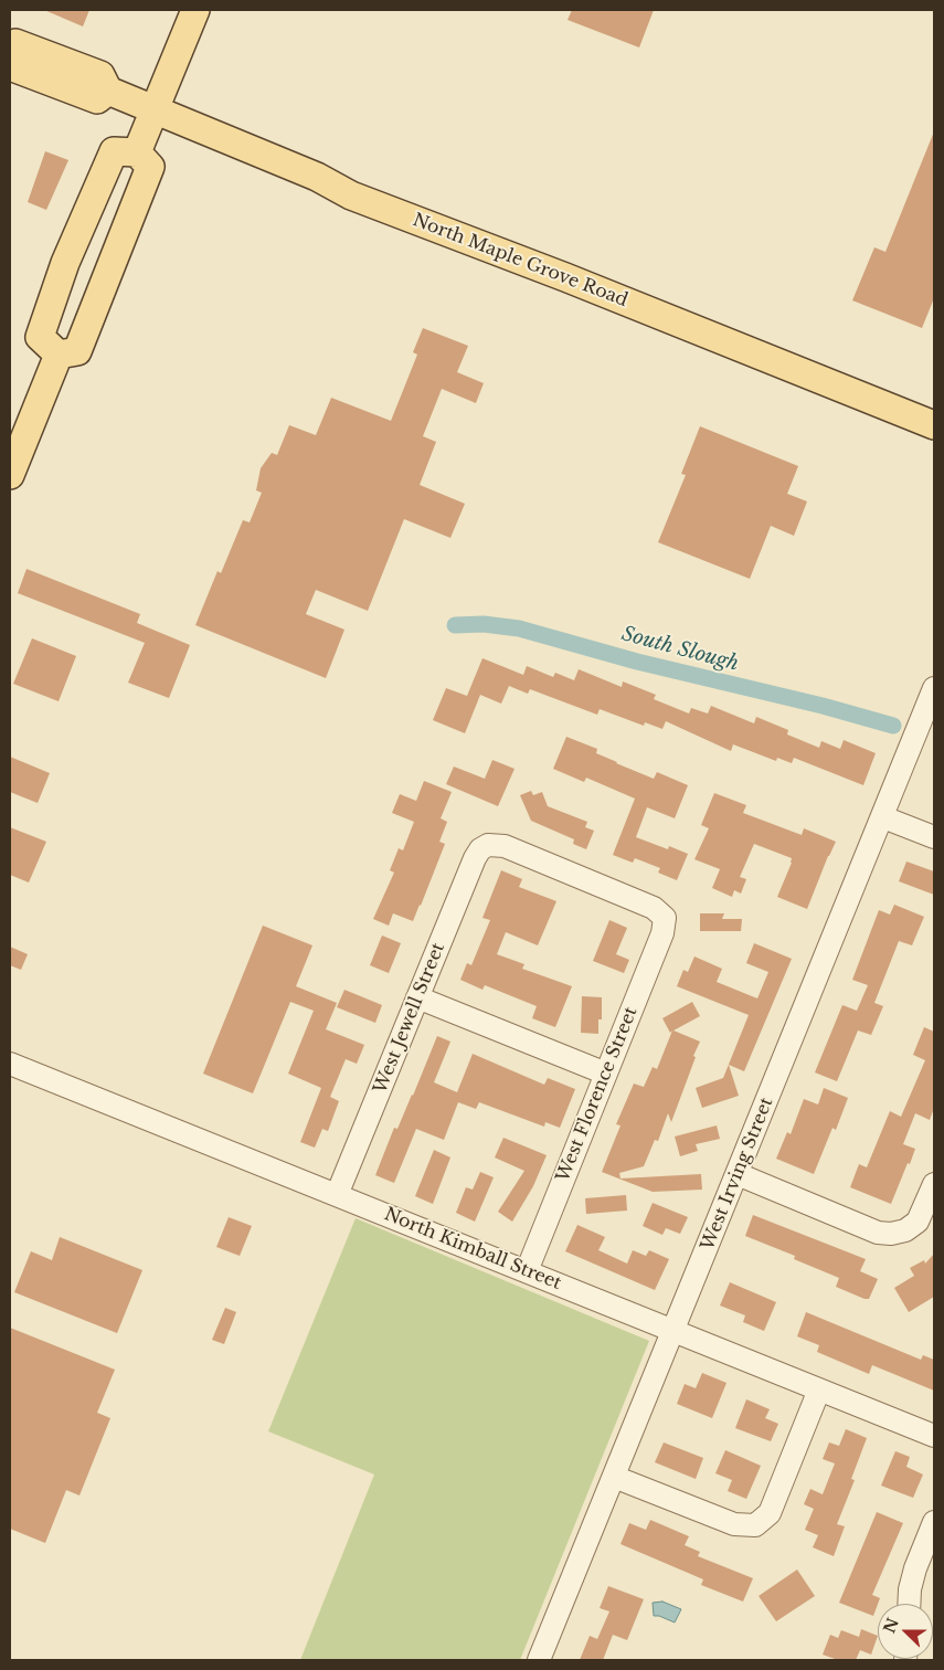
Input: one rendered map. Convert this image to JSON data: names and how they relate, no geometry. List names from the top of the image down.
{
  "streets": {
    "main road": ["North Maple Grove Road"],
    "street": [
      "West Jewell Street",
      "West Florence Street",
      "West Irving Street",
      "North Kimball Street"
    ]
  },
  "crossings": [
    ["West Jewell Street", "West Florence Street"],
    ["West Jewell Street", "North Kimball Street"],
    ["West Florence Street", "North Kimball Street"],
    ["West Irving Street", "North Kimball Street"]
  ],
  "water": ["South Slough"],
  "north": "left"
}
